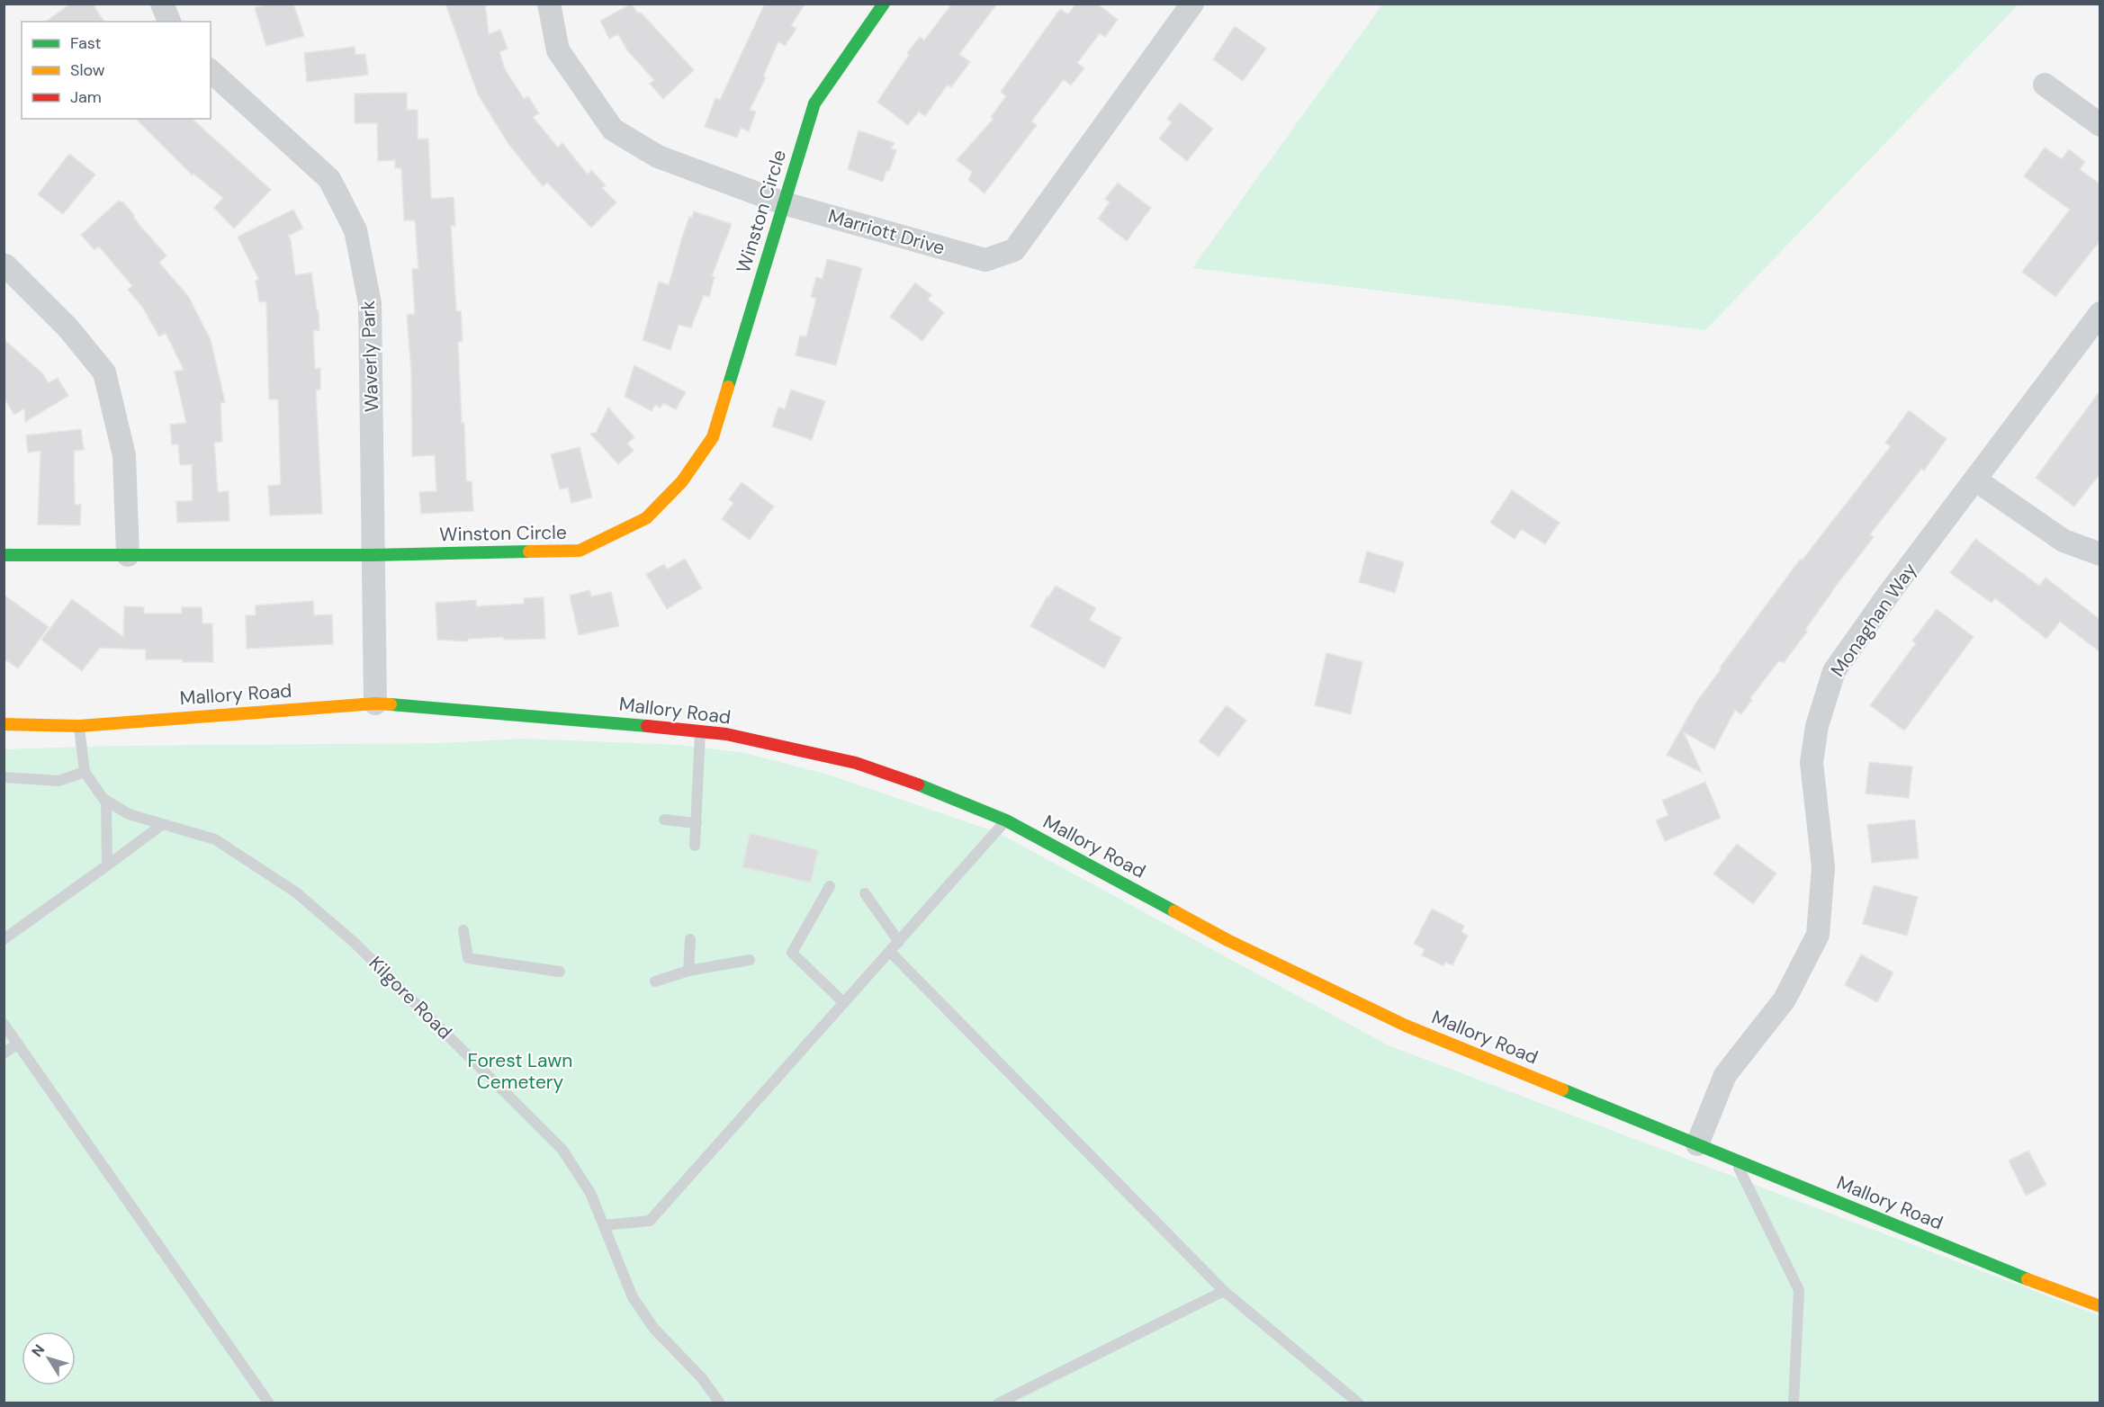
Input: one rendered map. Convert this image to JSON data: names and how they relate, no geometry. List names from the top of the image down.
{
  "streets": {
    "street": [
      "Winston Circle",
      "Marriott Drive",
      "Waverly Park",
      "Monaghan Way",
      "Mallory Road"
    ],
    "lane": ["Kilgore Road"]
  },
  "crossings": [
    ["Winston Circle", "Marriott Drive"],
    ["Winston Circle", "Waverly Park"],
    ["Waverly Park", "Mallory Road"],
    ["Monaghan Way", "Mallory Road"]
  ],
  "parks": ["Forest Lawn Cemetery"],
  "legend": ["Fast", "Slow", "Jam"],
  "north": "top left"
}
